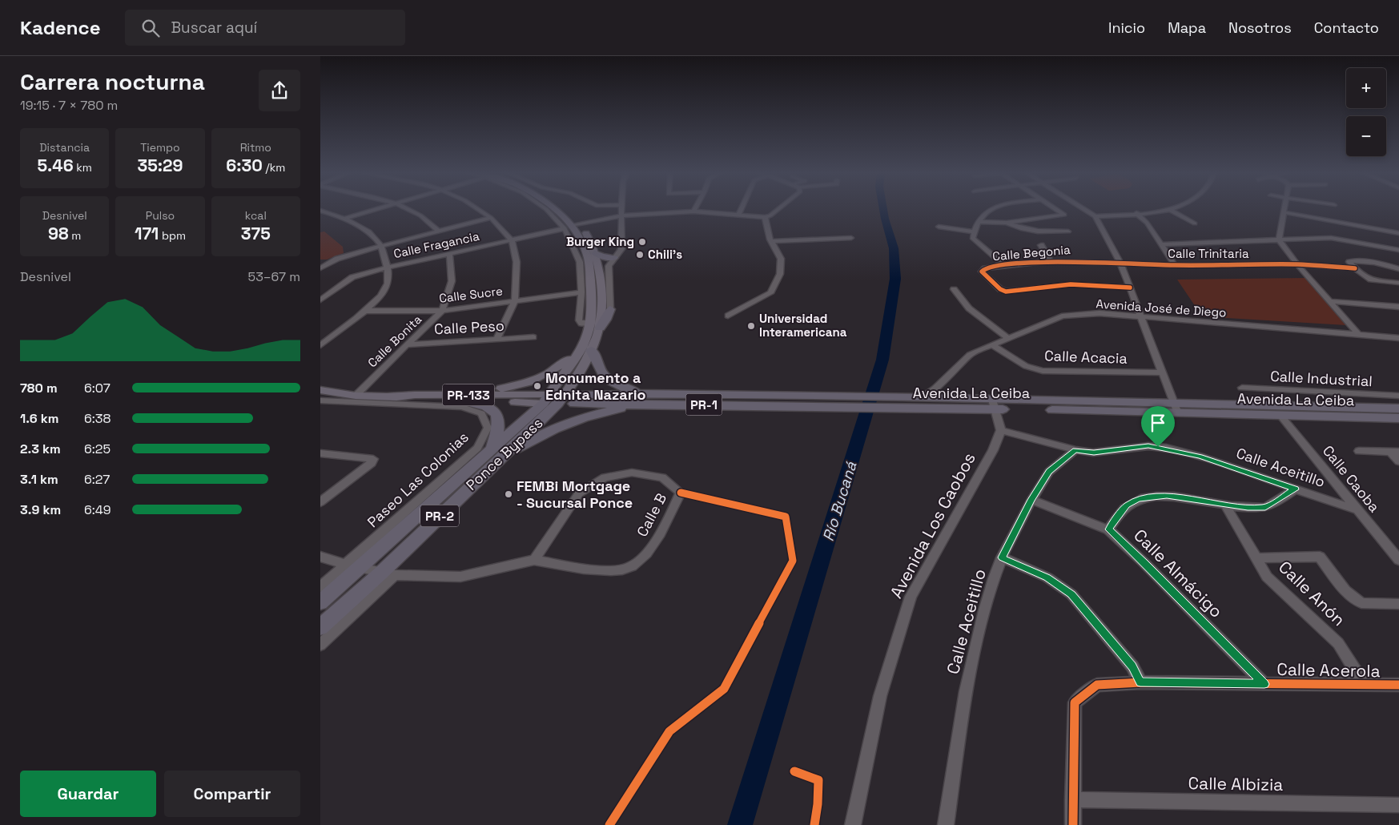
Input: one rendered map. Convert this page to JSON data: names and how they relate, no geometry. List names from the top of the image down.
{
  "streets": {
    "highway": [
      "Avenida La Ceiba",
      "PR-1",
      "Ponce Bypass",
      "PR-2"
    ],
    "main road": ["PR-133"],
    "street": [
      "Calle Fragancia",
      "Calle Begonia",
      "Calle Trinitaria",
      "Calle Sucre",
      "Avenida José de Diego",
      "Calle Peso",
      "Calle Bonita",
      "Calle Acacia",
      "Calle Industrial",
      "Calle Aceitillo",
      "Calle Caoba",
      "Paseo Las Colonias",
      "Calle B",
      "Avenida Los Caobos",
      "Calle Almácigo",
      "Calle Anón",
      "Calle Acerola",
      "Calle Albizia"
    ]
  },
  "crossings": [
    ["Calle Fragancia", "Calle Bonita"],
    ["Calle Begonia", "Calle Trinitaria"],
    ["Calle Sucre", "Calle Bonita"],
    ["Avenida José de Diego", "Calle Acacia"],
    ["Avenida José de Diego", "Avenida La Ceiba"],
    ["Calle Peso", "Calle Bonita"],
    ["Calle Bonita", "PR-133"],
    ["Avenida La Ceiba", "PR-133"],
    ["Avenida La Ceiba", "Ponce Bypass"],
    ["Avenida La Ceiba", "Calle Caoba"],
    ["PR-133", "Ponce Bypass"],
    ["Ponce Bypass", "Paseo Las Colonias"],
    ["Ponce Bypass", "Calle B"],
    ["Calle Aceitillo", "Calle Caoba"],
    ["Calle Aceitillo", "Avenida Los Caobos"],
    ["Calle Aceitillo", "Calle Almácigo"],
    ["Paseo Las Colonias", "Calle B"],
    ["Calle Almácigo", "Calle Acerola"],
    ["Calle Anón", "Calle Acerola"],
    ["Calle Acerola", "Calle Albizia"]
  ],
  "water": ["Río Bucaná"],
  "places": [
    "Burger King",
    "Chili's",
    "Universidad Interamericana",
    "Monumento a Ednita Nazario",
    "FEMBi Mortgage - Sucursal Ponce"
  ],
  "page": {
    "header": "Kadence",
    "search": "Buscar aquí",
    "nav": [
      "Inicio",
      "Mapa",
      "Nosotros",
      "Contacto"
    ],
    "heading": ["Carrera nocturna", "19:15 · 7 × 780 m"],
    "map_buttons": ["+", "−"],
    "stats": [
      ["Distancia", "5.46 km"],
      ["Tiempo", "35:29"],
      ["Ritmo", "6:30 /km"],
      ["Desnivel", "98 m"],
      ["Pulso", "171 bpm"],
      ["kcal", "375"]
    ],
    "chart": ["Desnivel", "53–67 m"],
    "list": [
      {
        "name": "780 m",
        "note": "6:07"
      },
      {
        "name": "1.6 km",
        "note": "6:38"
      },
      {
        "name": "2.3 km",
        "note": "6:25"
      },
      {
        "name": "3.1 km",
        "note": "6:27"
      },
      {
        "name": "3.9 km",
        "note": "6:49"
      }
    ],
    "buttons": ["Guardar", "Compartir"]
  }
}
